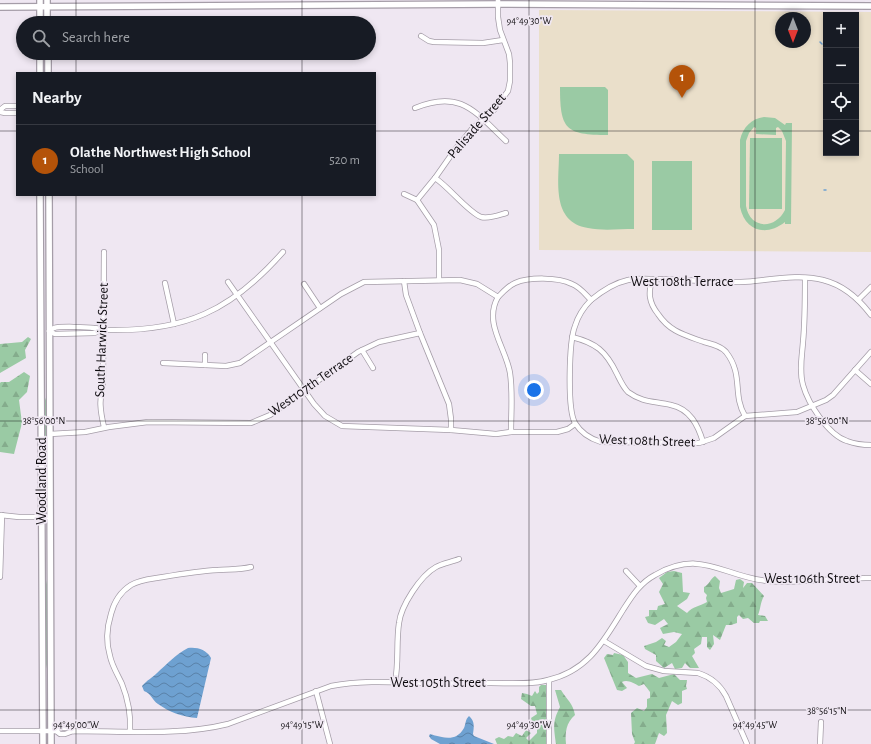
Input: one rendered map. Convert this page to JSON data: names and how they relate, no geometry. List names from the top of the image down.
{
  "streets": {
    "main road": ["Woodland Road"],
    "street": [
      "Palisade Street",
      "West 108th Terrace",
      "South Harwick Street",
      "West107th Terrace",
      "West 108th Street",
      "West 106th Street",
      "West 105th Street"
    ]
  },
  "crossings": [
    ["South Harwick Street", "West107th Terrace"],
    ["West107th Terrace", "Woodland Road"],
    ["Woodland Road", "West 105th Street"],
    ["West 106th Street", "West 105th Street"]
  ],
  "north": "bottom",
  "page": {
    "map_buttons": ["+", "−"],
    "search": "Search here",
    "pins": "1",
    "heading": "Nearby",
    "list": [
      {
        "mark": "1",
        "name": "Olathe Northwest High School",
        "note": "School",
        "value": "520 m"
      }
    ]
  },
  "coordinates": [
    "94°49'30\"W",
    "38°56'00\"N",
    "38°56'15\"N",
    "94°49'00\"W",
    "94°49'15\"W",
    "94°49'45\"W"
  ]
}
